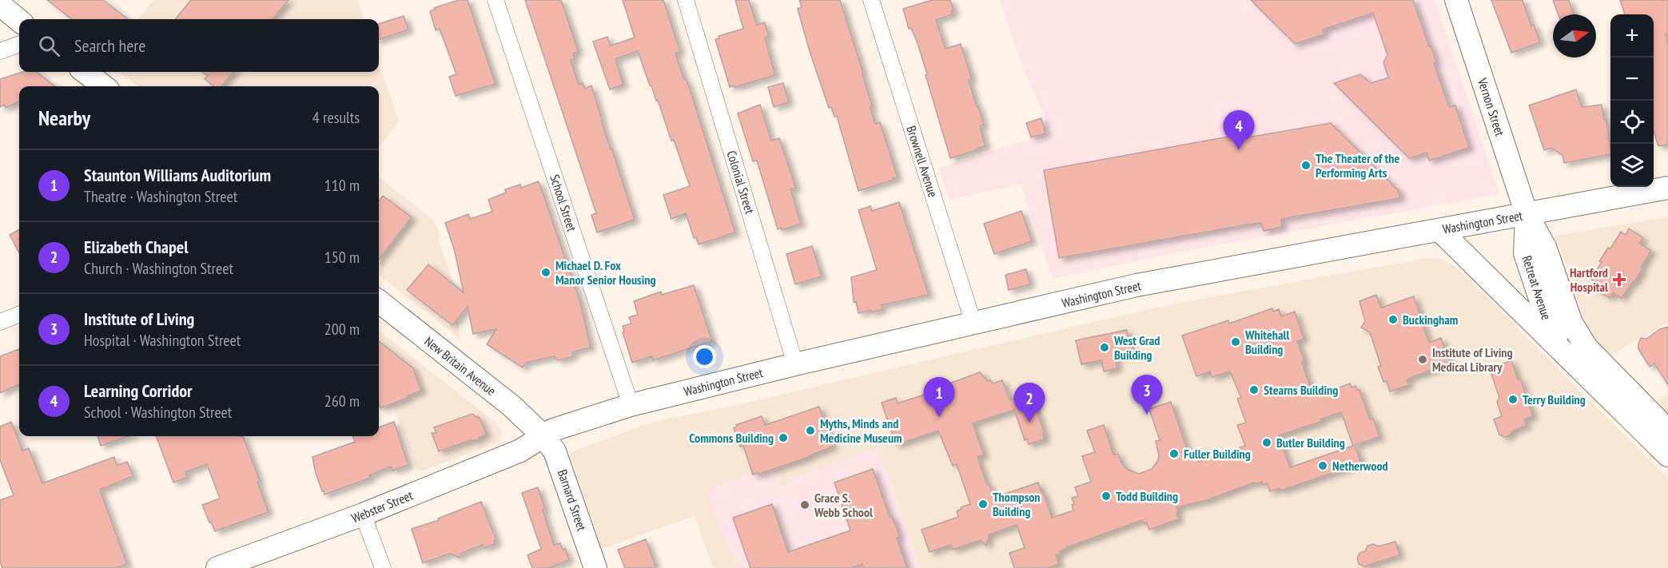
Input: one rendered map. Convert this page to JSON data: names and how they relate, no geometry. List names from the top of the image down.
{
  "streets": {
    "main road": [
      "Vernon Street",
      "Washington Street",
      "Retreat Avenue",
      "New Britain Avenue",
      "Barnard Street",
      "Webster Street"
    ],
    "street": ["Brownell Avenue", "Colonial Street", "School Street"]
  },
  "crossings": [
    ["Vernon Street", "Washington Street"],
    ["Vernon Street", "Retreat Avenue"],
    ["Brownell Avenue", "Washington Street"],
    ["Colonial Street", "Washington Street"],
    ["School Street", "Washington Street"],
    ["Washington Street", "Retreat Avenue"],
    ["Washington Street", "New Britain Avenue"],
    ["Washington Street", "Barnard Street"],
    ["Washington Street", "Webster Street"],
    ["New Britain Avenue", "Barnard Street"],
    ["New Britain Avenue", "Webster Street"],
    ["Barnard Street", "Webster Street"]
  ],
  "places": {
    "other": [
      "The Theater of the Performing Arts",
      "Michael D. Fox Manor Senior Housing",
      "Buckingham",
      "Whitehall Building",
      "West Grad Building",
      "Institute of Living Medical Library",
      "Stearns Building",
      "Terry Building",
      "Myths, Minds and Medicine Museum",
      "Commons Building",
      "Butler Building",
      "Fuller Building",
      "Netherwood",
      "Todd Building",
      "Thompson Building",
      "Grace S. Webb School"
    ],
    "health": ["Hartford Hospital"]
  },
  "north": "right",
  "page": {
    "map_buttons": ["+", "−"],
    "search": "Search here",
    "heading": ["Nearby", "4 results"],
    "pins": [
      "4",
      "3",
      "1",
      "2"
    ],
    "list": [
      {
        "mark": "1",
        "name": "Staunton Williams Auditorium",
        "note": "Theatre · Washington Street",
        "value": "110 m"
      },
      {
        "mark": "2",
        "name": "Elizabeth Chapel",
        "note": "Church · Washington Street",
        "value": "150 m"
      },
      {
        "mark": "3",
        "name": "Institute of Living",
        "note": "Hospital · Washington Street",
        "value": "200 m"
      },
      {
        "mark": "4",
        "name": "Learning Corridor",
        "note": "School · Washington Street",
        "value": "260 m"
      }
    ]
  }
}
